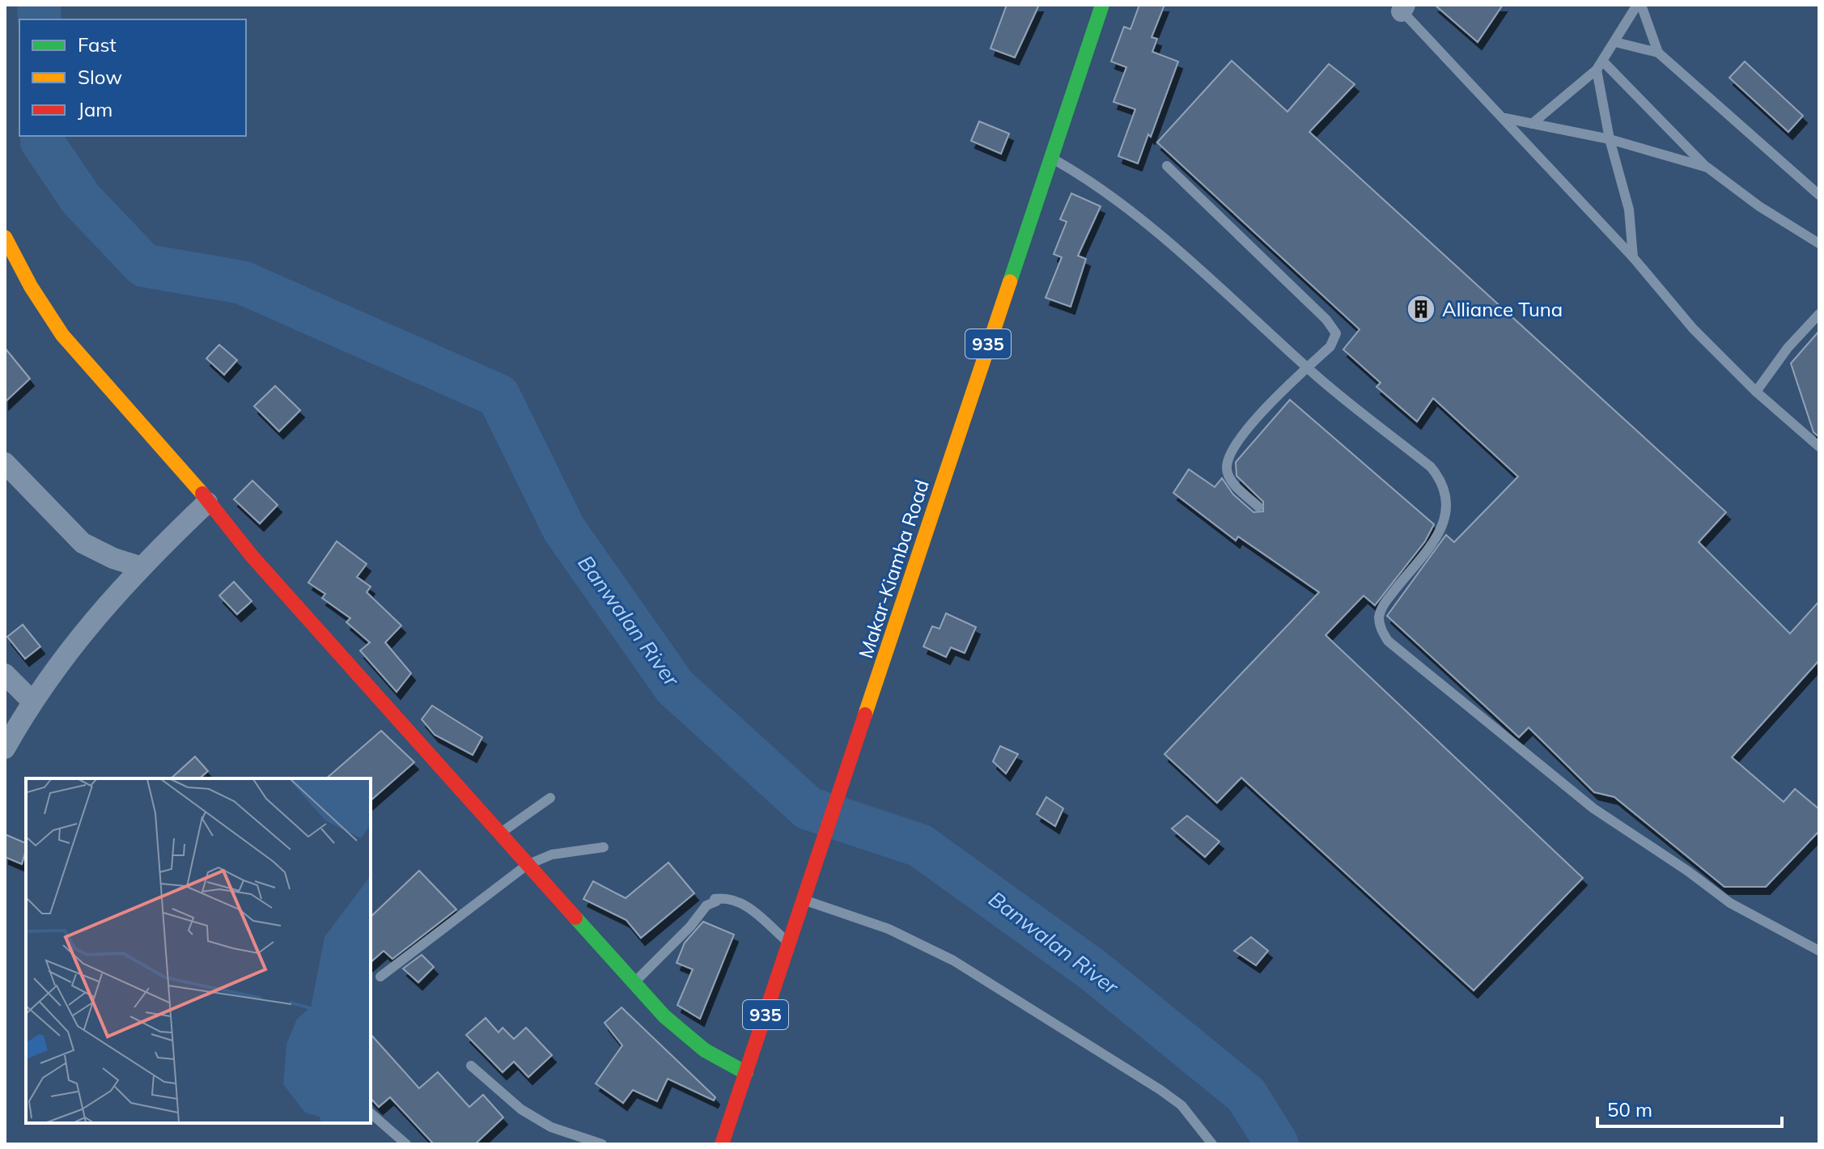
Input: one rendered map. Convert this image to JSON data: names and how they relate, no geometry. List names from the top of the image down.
{
  "streets": {
    "main road": ["935", "Makar-Kiamba Road"]
  },
  "water": ["Banwalan River"],
  "places": {
    "building": ["Alliance Tuna"]
  },
  "legend": ["Fast", "Slow", "Jam"],
  "scale_bar": "50 m"
}
